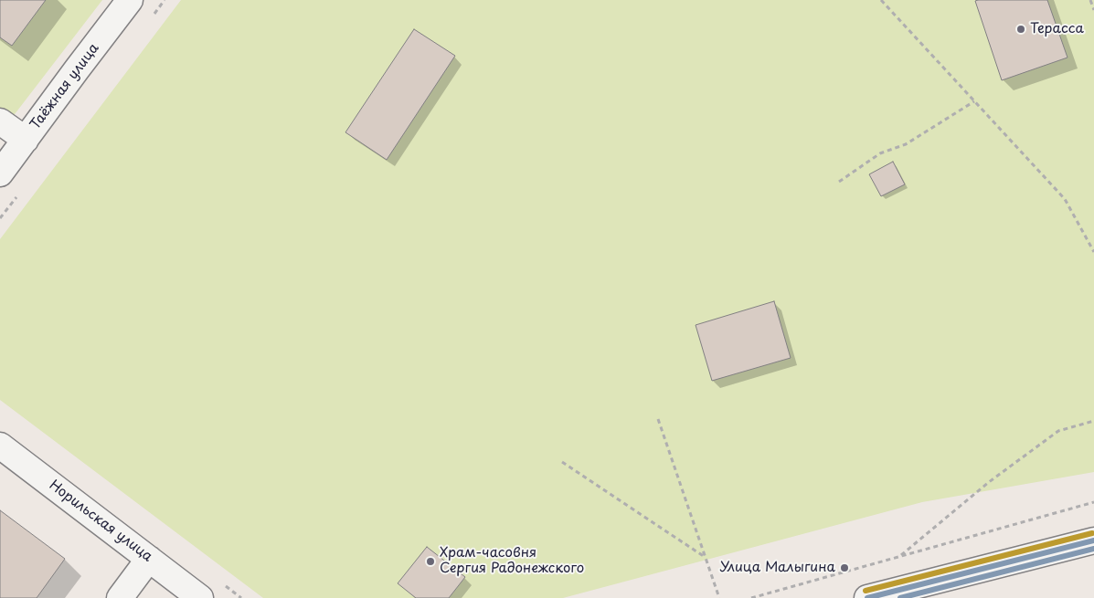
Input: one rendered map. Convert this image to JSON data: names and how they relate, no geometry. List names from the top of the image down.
{
  "streets": {
    "street": ["Таёжная улица", "Норильская улица"]
  },
  "places": ["Терасса", "Храм-часовня Сергия Радонежского", "Улица Малыгина"]
}
